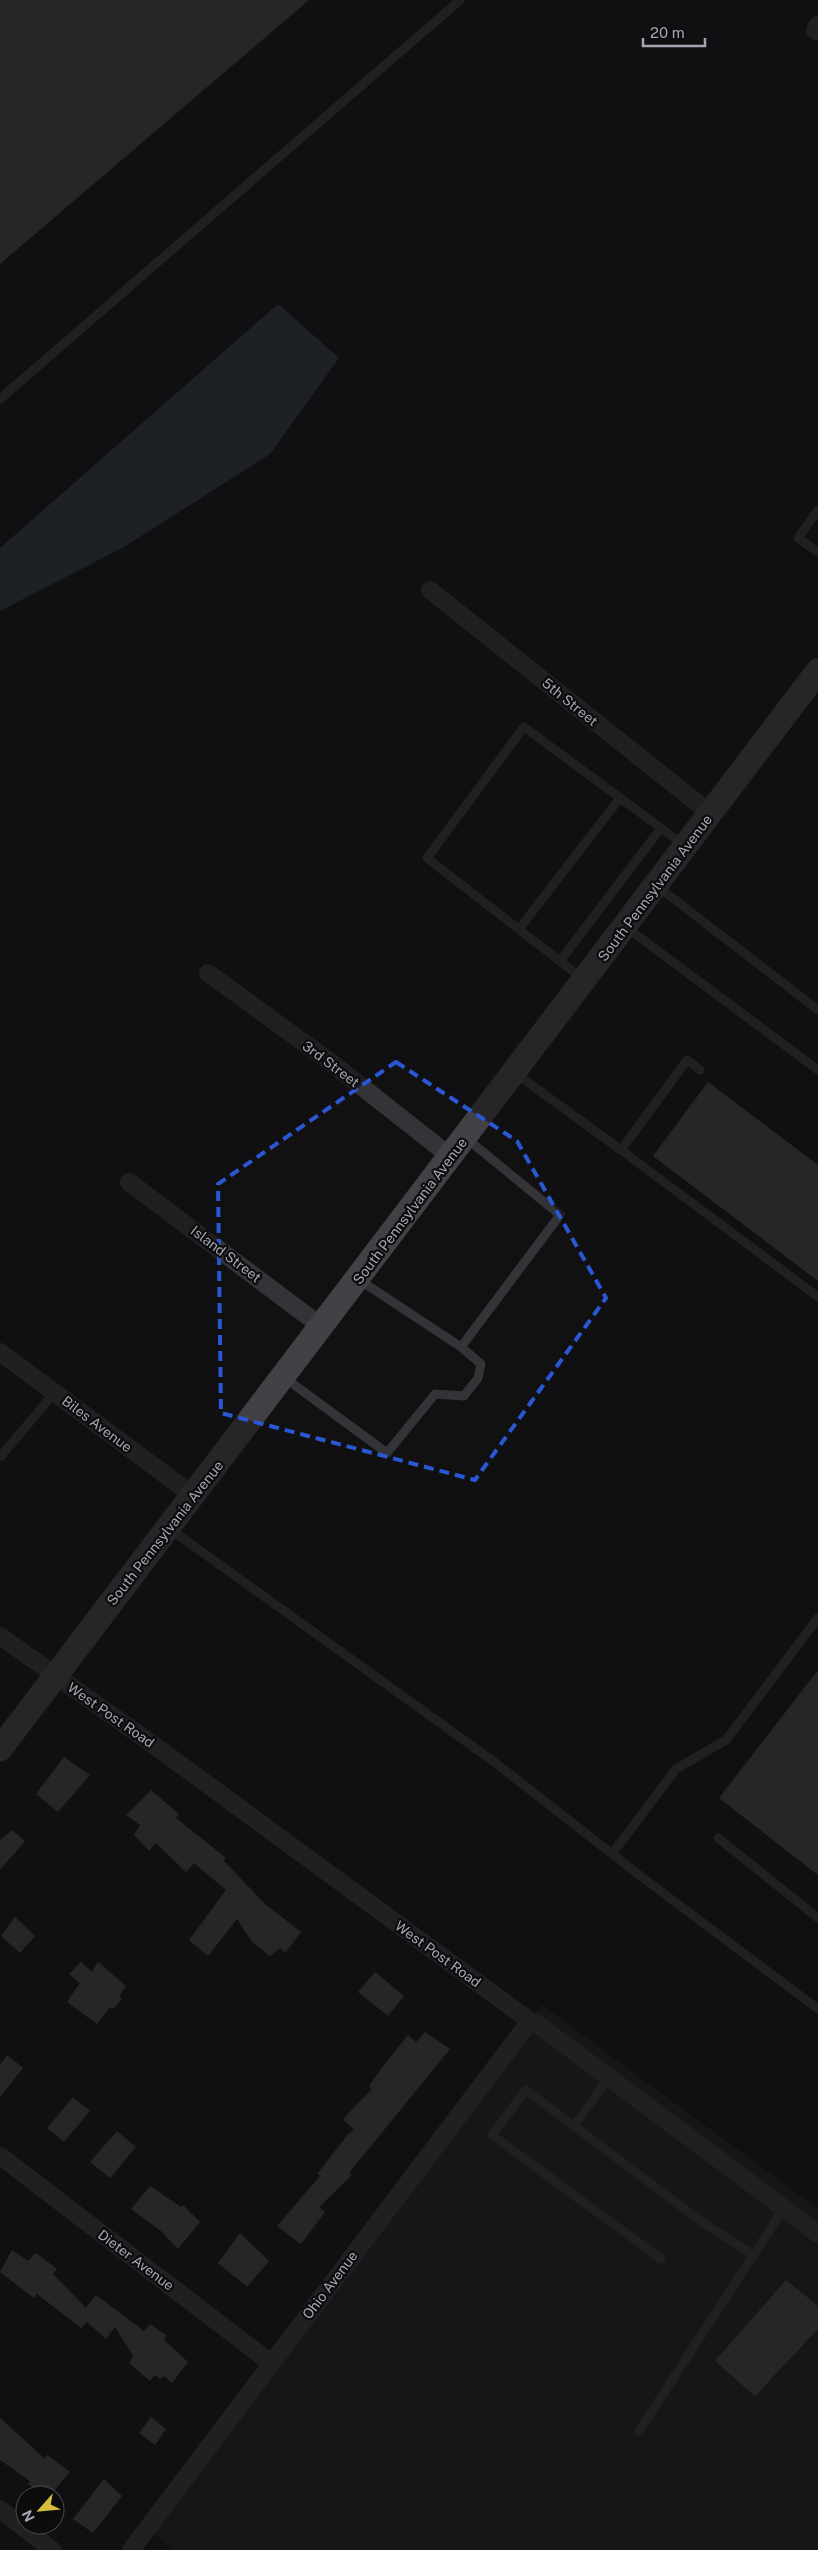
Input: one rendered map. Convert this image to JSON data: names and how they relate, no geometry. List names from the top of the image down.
{
  "streets": {
    "main road": ["South Pennsylvania Avenue"],
    "street": [
      "5th Street",
      "3rd Street",
      "Island Street",
      "Biles Avenue",
      "West Post Road",
      "Dieter Avenue",
      "Ohio Avenue"
    ]
  },
  "crossings": [
    ["5th Street", "South Pennsylvania Avenue"],
    ["South Pennsylvania Avenue", "3rd Street"],
    ["South Pennsylvania Avenue", "Island Street"],
    ["South Pennsylvania Avenue", "Biles Avenue"],
    ["South Pennsylvania Avenue", "West Post Road"],
    ["West Post Road", "Ohio Avenue"],
    ["Dieter Avenue", "Ohio Avenue"]
  ],
  "scale_bar": "20 m",
  "north": "bottom left"
}
